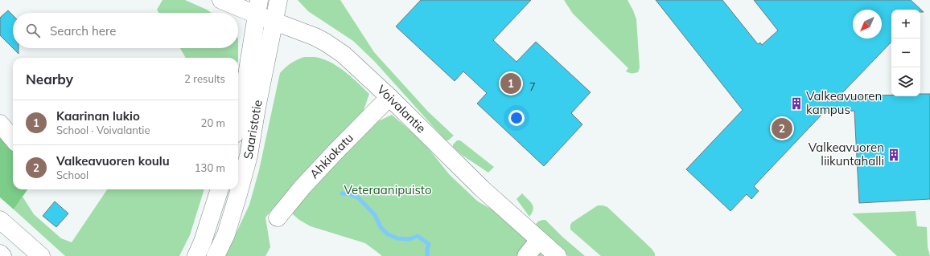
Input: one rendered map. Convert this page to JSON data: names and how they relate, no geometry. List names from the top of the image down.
{
  "streets": {
    "street": ["Voivalantie", "Saaristotie", "Ahkiokatu"]
  },
  "crossings": [
    ["Voivalantie", "Saaristotie"],
    ["Voivalantie", "Ahkiokatu"]
  ],
  "parks": ["Veteraanipuisto"],
  "places": {
    "building": ["Valkeavuoren kampus", "Valkeavuoren liikuntahalli"]
  },
  "house_numbers": ["7"],
  "north": "bottom left",
  "page": {
    "map_buttons": ["+", "−"],
    "search": "Search here",
    "heading": ["Nearby", "2 results"],
    "pins": ["1", "2"],
    "list": [
      {
        "mark": "1",
        "name": "Kaarinan lukio",
        "note": "School · Voivalantie",
        "value": "20 m"
      },
      {
        "mark": "2",
        "name": "Valkeavuoren koulu",
        "note": "School",
        "value": "130 m"
      }
    ]
  }
}
